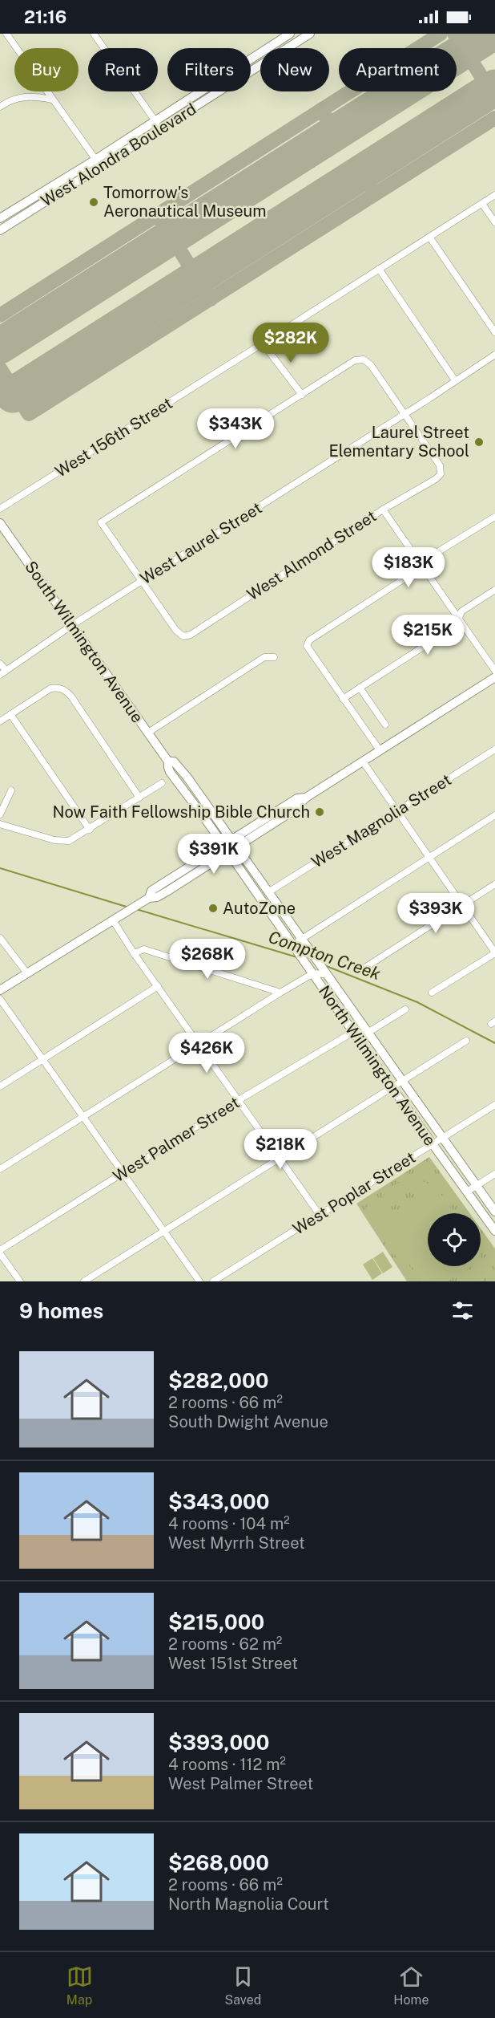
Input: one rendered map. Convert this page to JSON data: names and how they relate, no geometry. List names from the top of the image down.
{
  "streets": {
    "main road": ["West Alondra Boulevard", "South Wilmington Avenue", "North Wilmington Avenue"],
    "street": [
      "West 156th Street",
      "West Laurel Street",
      "West Almond Street",
      "West Magnolia Street",
      "West Palmer Street",
      "West Poplar Street"
    ]
  },
  "crossings": [
    ["West Laurel Street", "West Almond Street"],
    ["West Laurel Street", "South Wilmington Avenue"],
    ["South Wilmington Avenue", "North Wilmington Avenue"],
    ["West Magnolia Street", "North Wilmington Avenue"],
    ["North Wilmington Avenue", "West Palmer Street"],
    ["North Wilmington Avenue", "West Poplar Street"]
  ],
  "water": ["Compton Creek"],
  "places": [
    "Tomorrow's Aeronautical Museum",
    "Laurel Street Elementary School",
    "Now Faith Fellowship Bible Church",
    "AutoZone"
  ],
  "page": {
    "status": "21:16",
    "chip": [
      "Buy",
      "Rent",
      "Filters",
      "New",
      "Apartment"
    ],
    "price": [
      "$282K",
      "$343K",
      "$183K",
      "$215K",
      "$391K",
      "$393K",
      "$268K",
      "$426K",
      "$218K"
    ],
    "heading": "9 homes",
    "list": [
      {
        "name": "$282,000",
        "note": "2 rooms · 66 m² · South Dwight Avenue"
      },
      {
        "name": "$343,000",
        "note": "4 rooms · 104 m² · West Myrrh Street"
      },
      {
        "name": "$215,000",
        "note": "2 rooms · 62 m² · West 151st Street"
      },
      {
        "name": "$393,000",
        "note": "4 rooms · 112 m² · West Palmer Street"
      },
      {
        "name": "$268,000",
        "note": "2 rooms · 66 m² · North Magnolia Court"
      }
    ],
    "tabs": ["Map", "Saved", "Home"]
  }
}
